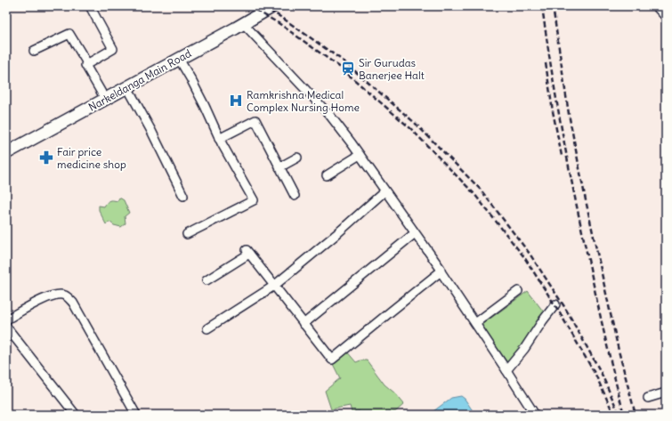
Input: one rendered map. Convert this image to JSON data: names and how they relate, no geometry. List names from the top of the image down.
{
  "streets": {
    "main road": ["Narkeldanga Main Road"]
  },
  "places": {
    "station": ["Sir Gurudas Banerjee Halt"],
    "hospital": ["Ramkrishna Medical Complex Nursing Home"],
    "pharmacy": ["Fair price medicine shop"]
  }
}
